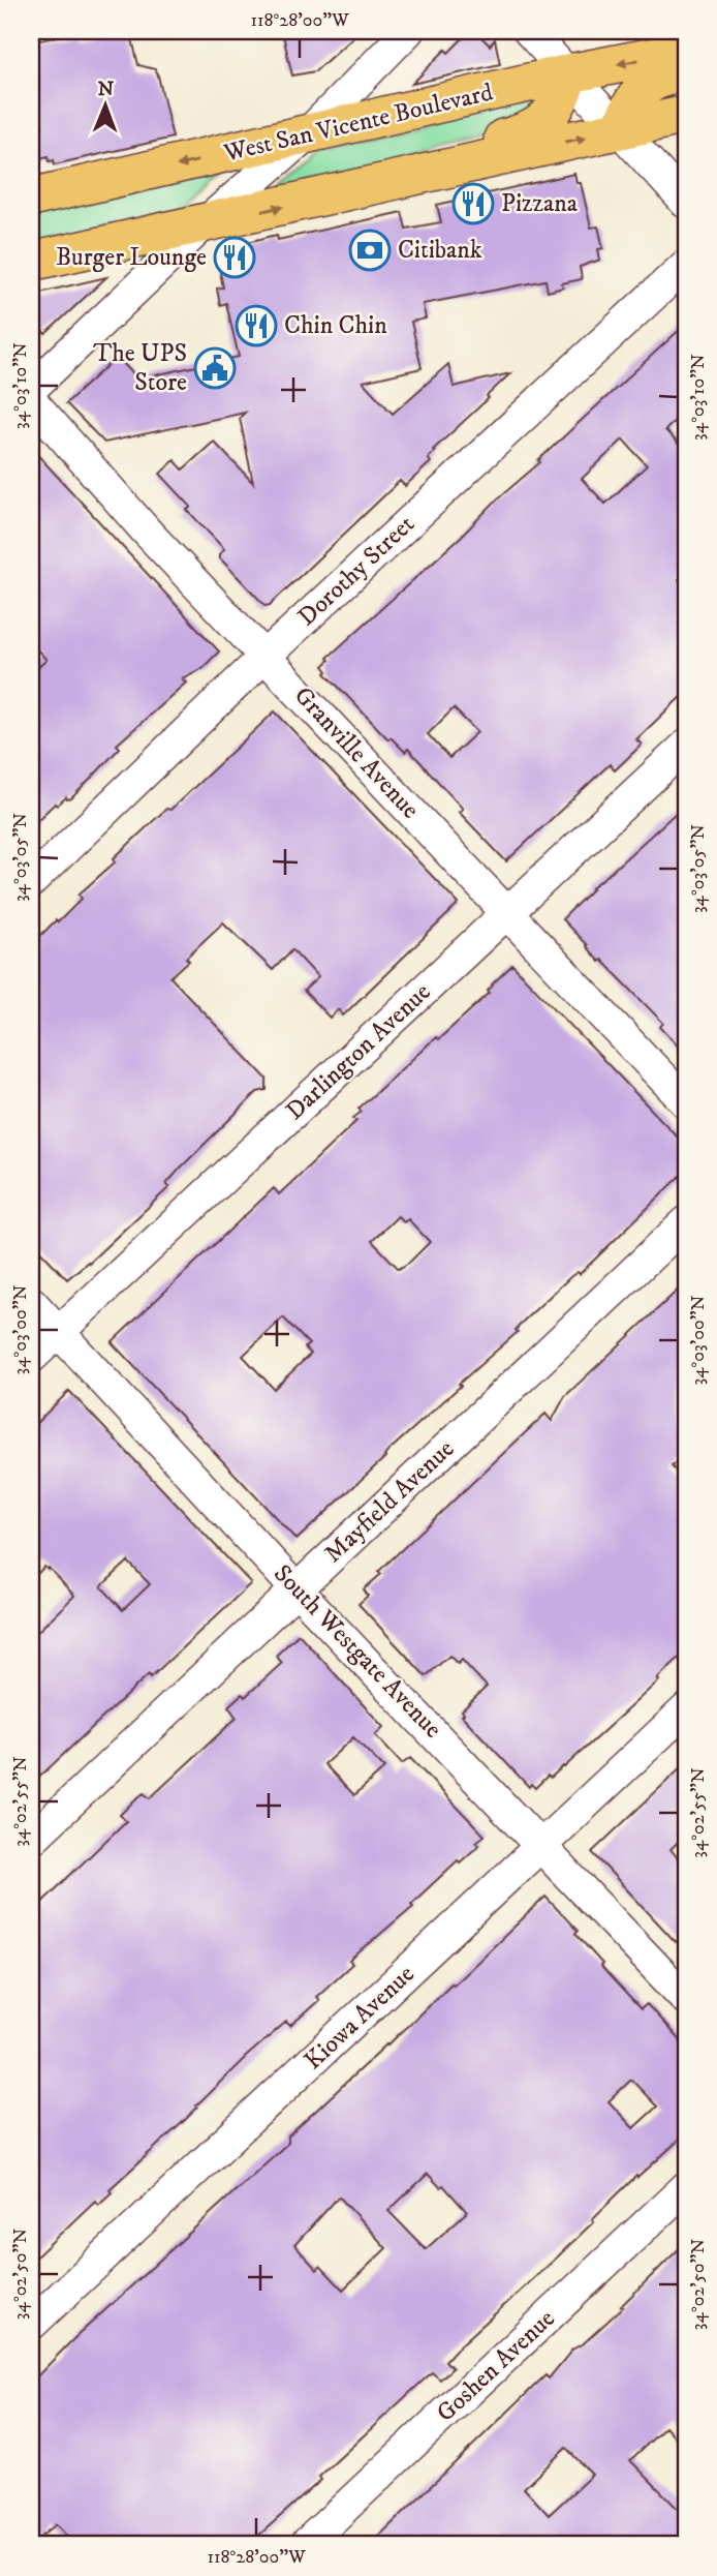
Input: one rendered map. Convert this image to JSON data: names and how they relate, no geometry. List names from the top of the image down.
{
  "streets": {
    "main road": ["West San Vicente Boulevard"],
    "street": [
      "Dorothy Street",
      "Granville Avenue",
      "Darlington Avenue",
      "Mayfield Avenue",
      "South Westgate Avenue",
      "Kiowa Avenue",
      "Goshen Avenue"
    ]
  },
  "crossings": [
    ["Dorothy Street", "Granville Avenue"],
    ["Granville Avenue", "Darlington Avenue"],
    ["Darlington Avenue", "South Westgate Avenue"],
    ["Mayfield Avenue", "South Westgate Avenue"],
    ["South Westgate Avenue", "Kiowa Avenue"]
  ],
  "places": {
    "restaurant": ["Pizzana", "Burger Lounge", "Chin Chin"],
    "bank": ["Citibank"],
    "public building": ["The UPS Store"]
  },
  "north": "top",
  "coordinates": [
    "118°28'00\"W",
    "34°03'10\"N",
    "34°03'05\"N",
    "34°03'00\"N",
    "34°02'55\"N",
    "34°02'50\"N"
  ]
}
